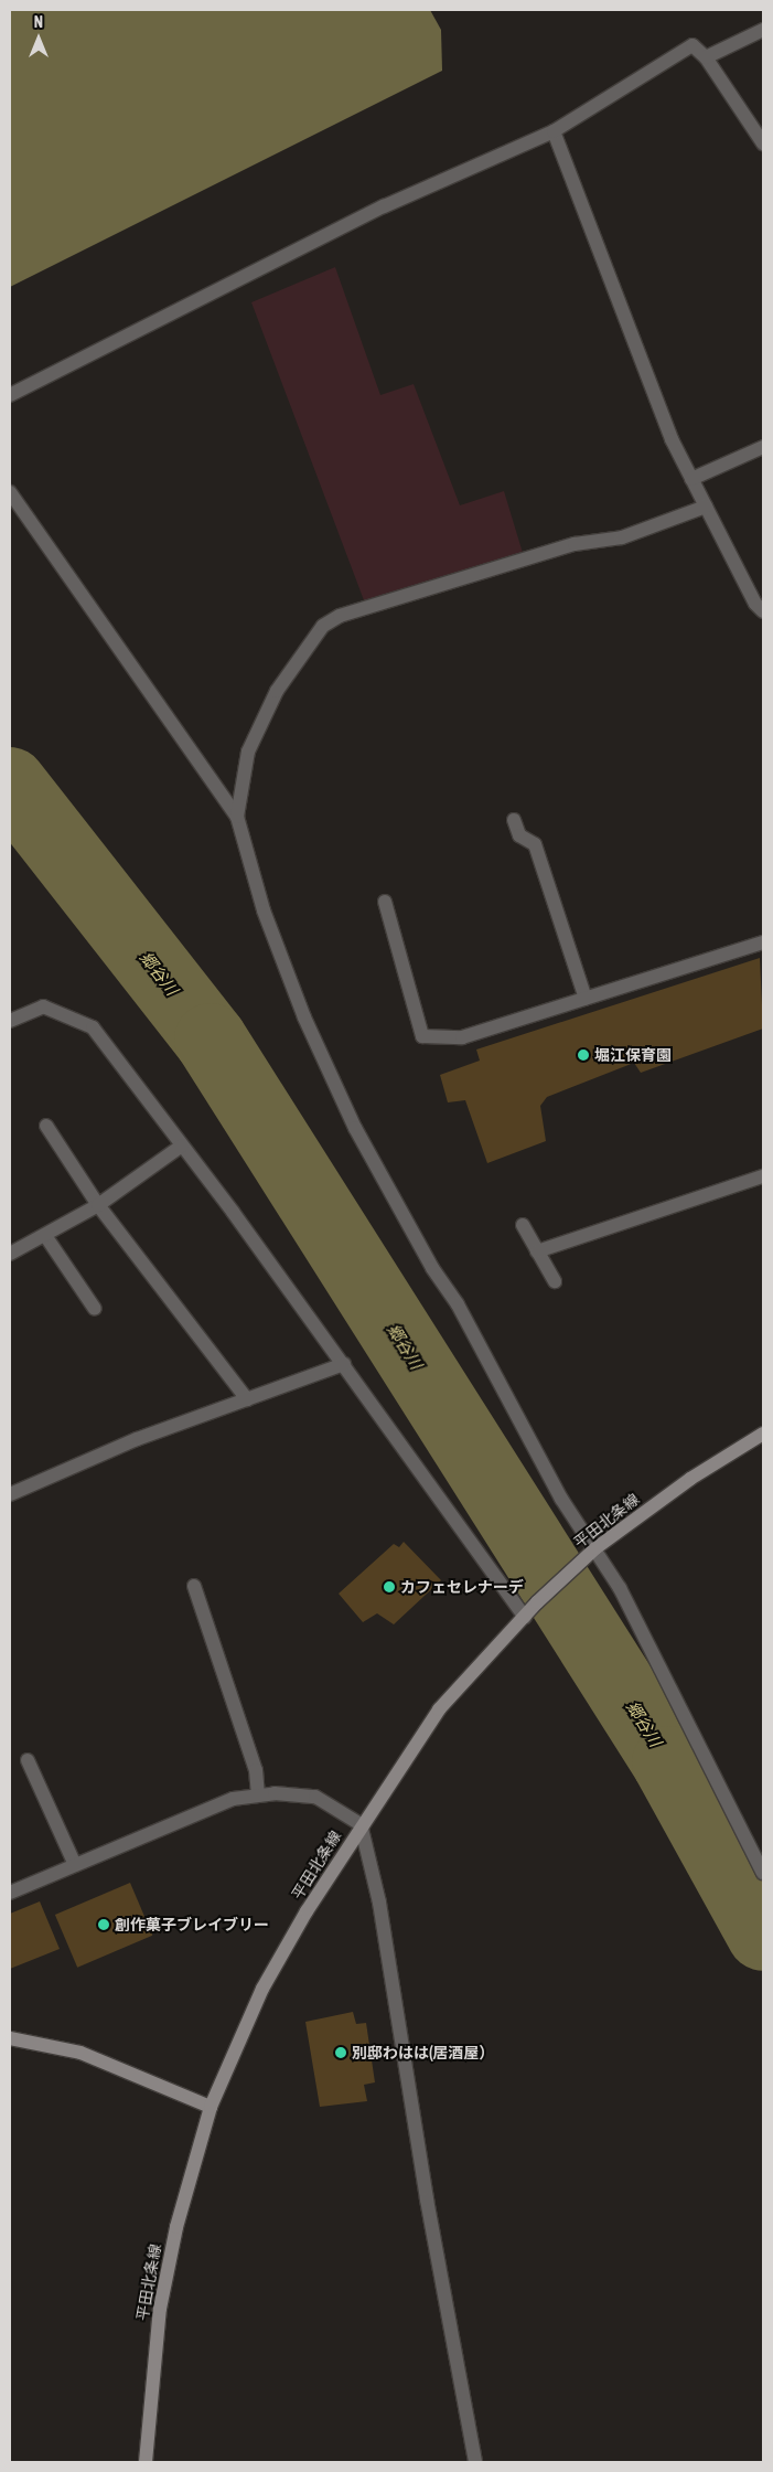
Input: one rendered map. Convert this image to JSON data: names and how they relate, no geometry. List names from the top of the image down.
{
  "streets": {
    "main road": ["平田北条線"]
  },
  "water": ["郷谷川"],
  "places": [
    "堀江保育園",
    "カフェセレナーデ",
    "創作菓子ブレイブリー",
    "別邸わはは(居酒屋）"
  ],
  "north": "top"
}
